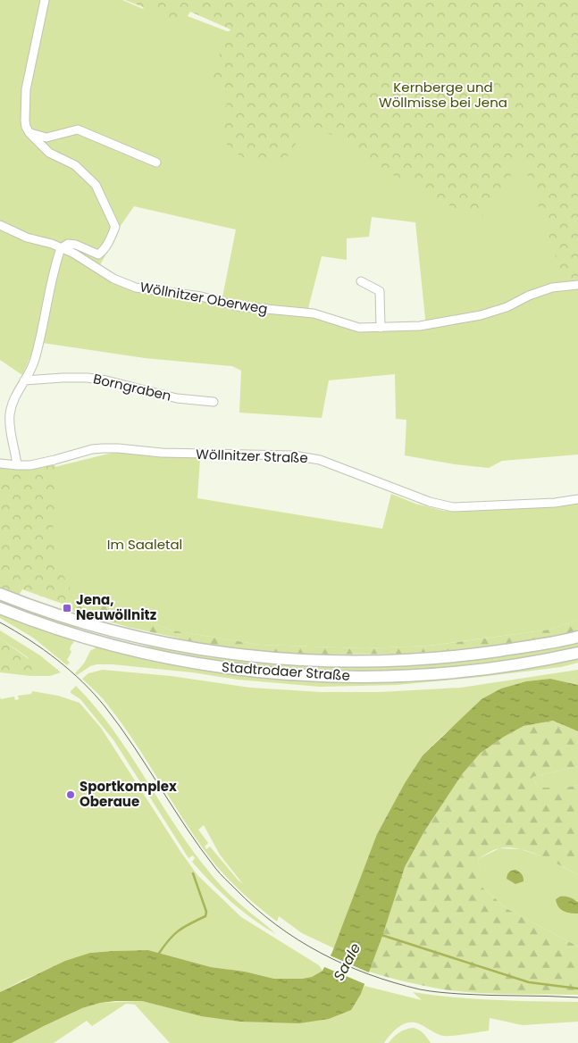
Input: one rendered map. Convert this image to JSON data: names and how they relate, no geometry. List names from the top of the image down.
{
  "streets": {
    "main road": ["Stadtrodaer Straße"],
    "street": ["Wöllnitzer Oberweg", "Borngraben", "Wöllnitzer Straße"]
  },
  "water": ["Saale"],
  "parks": ["Kernberge und Wöllmisse bei Jena", "Im Saaletal"],
  "places": {
    "transit": ["Jena, Neuwöllnitz"],
    "other": ["Sportkomplex Oberaue"]
  }
}
